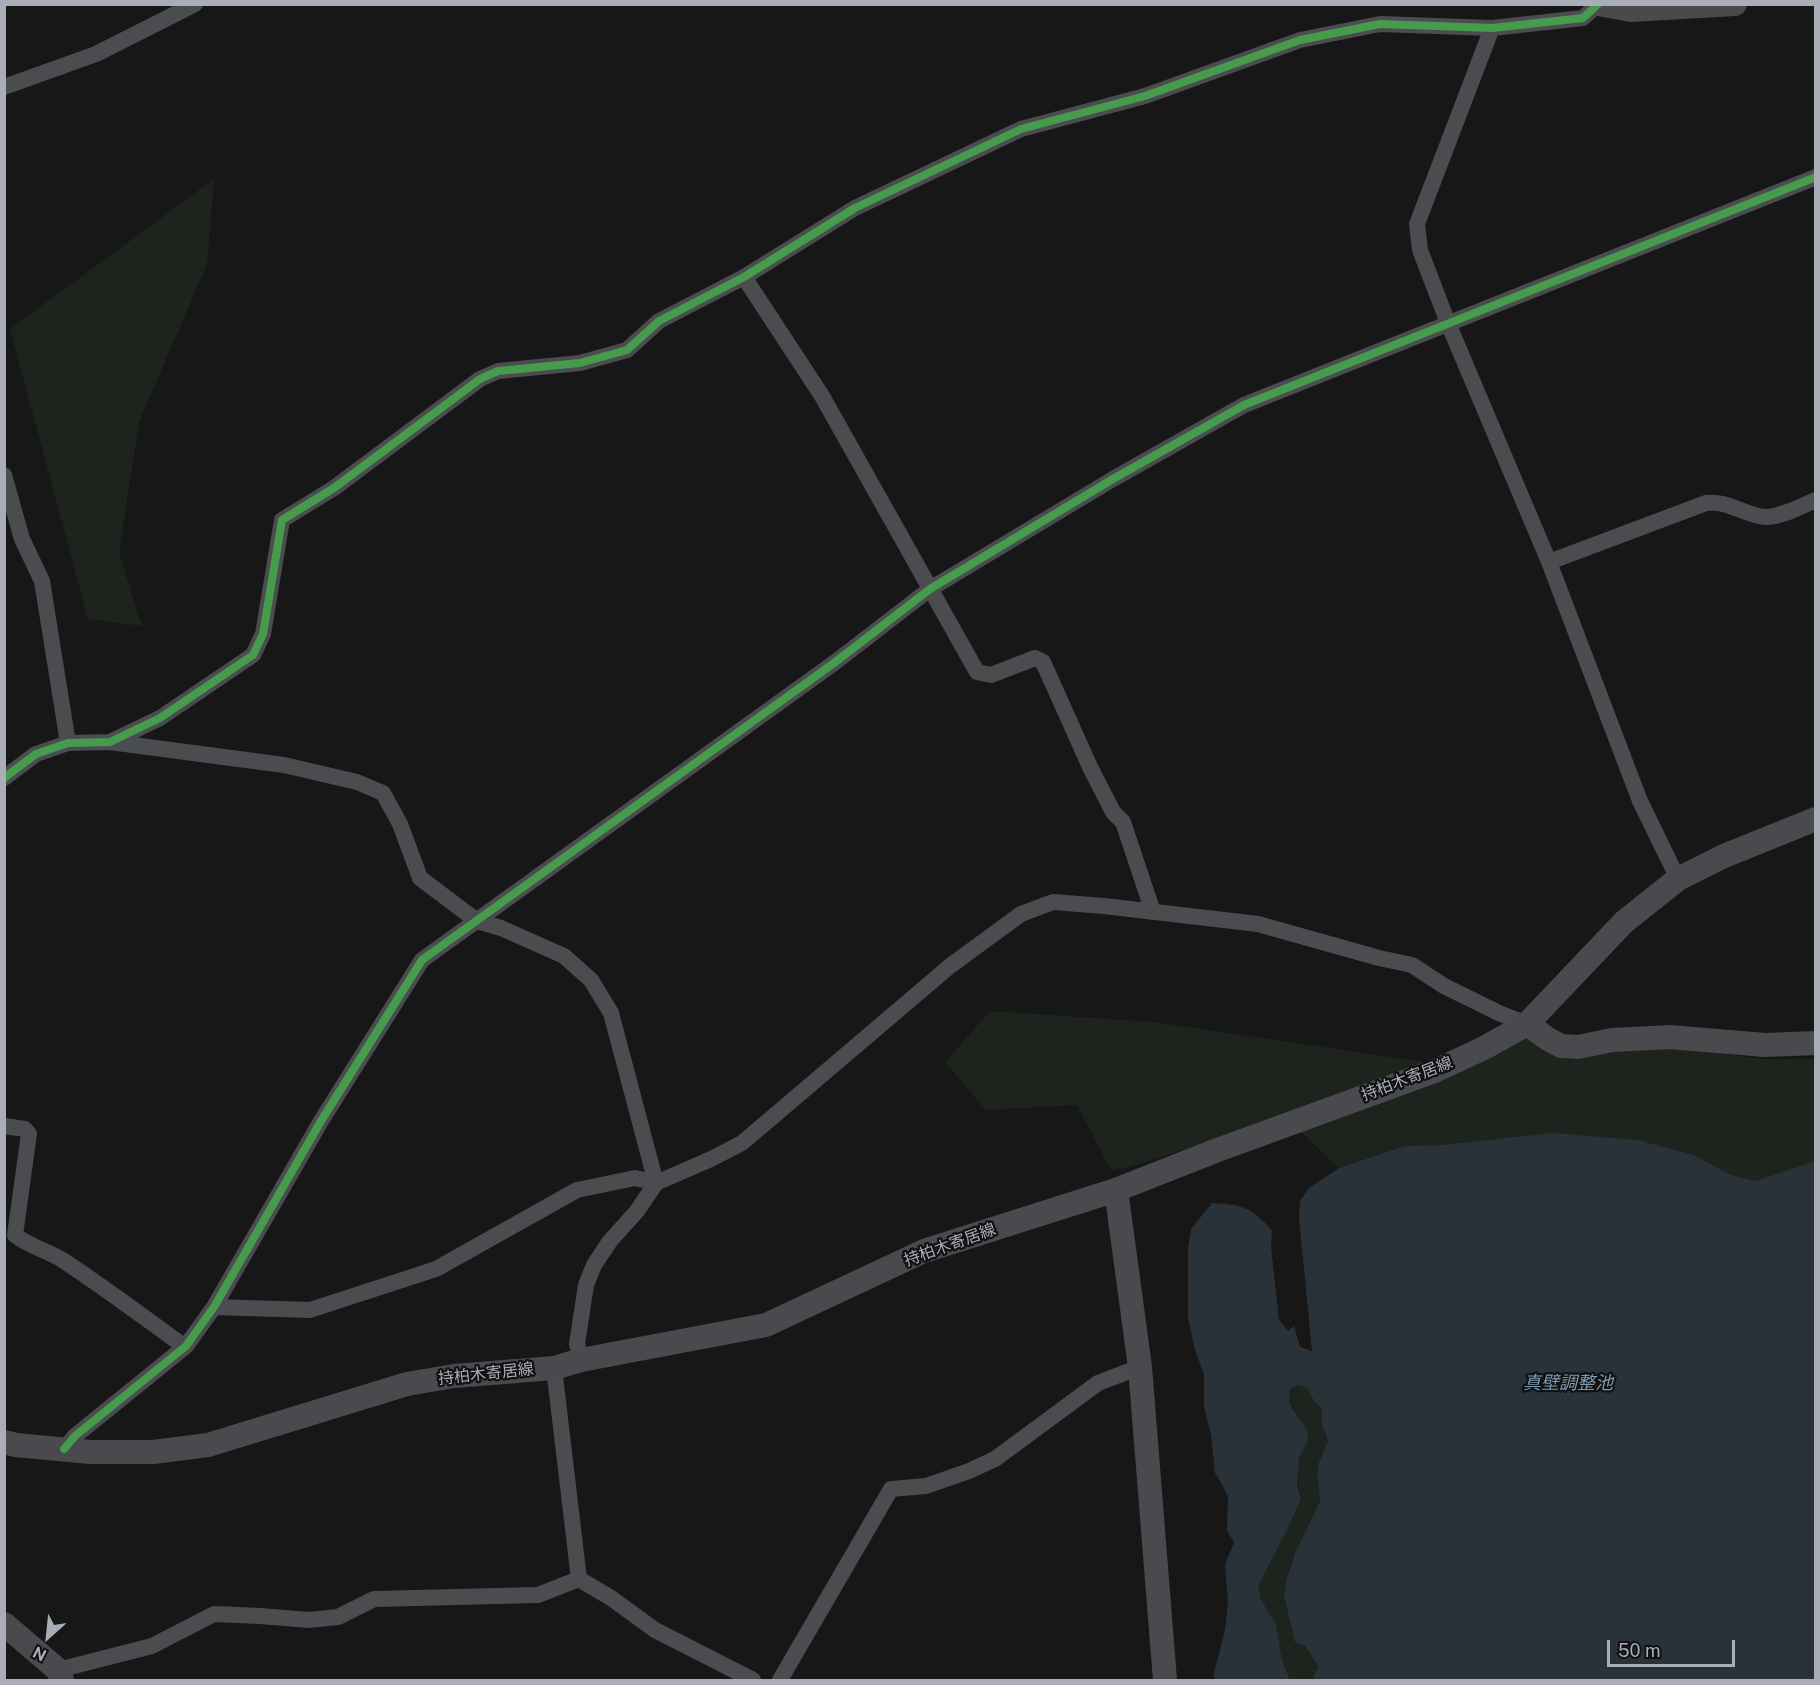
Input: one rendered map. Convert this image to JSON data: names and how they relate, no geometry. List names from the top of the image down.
{
  "streets": {
    "main road": ["持柏木寄居線"]
  },
  "water": ["真壁調整池"],
  "scale_bar": "50 m",
  "north": "bottom left"
}
